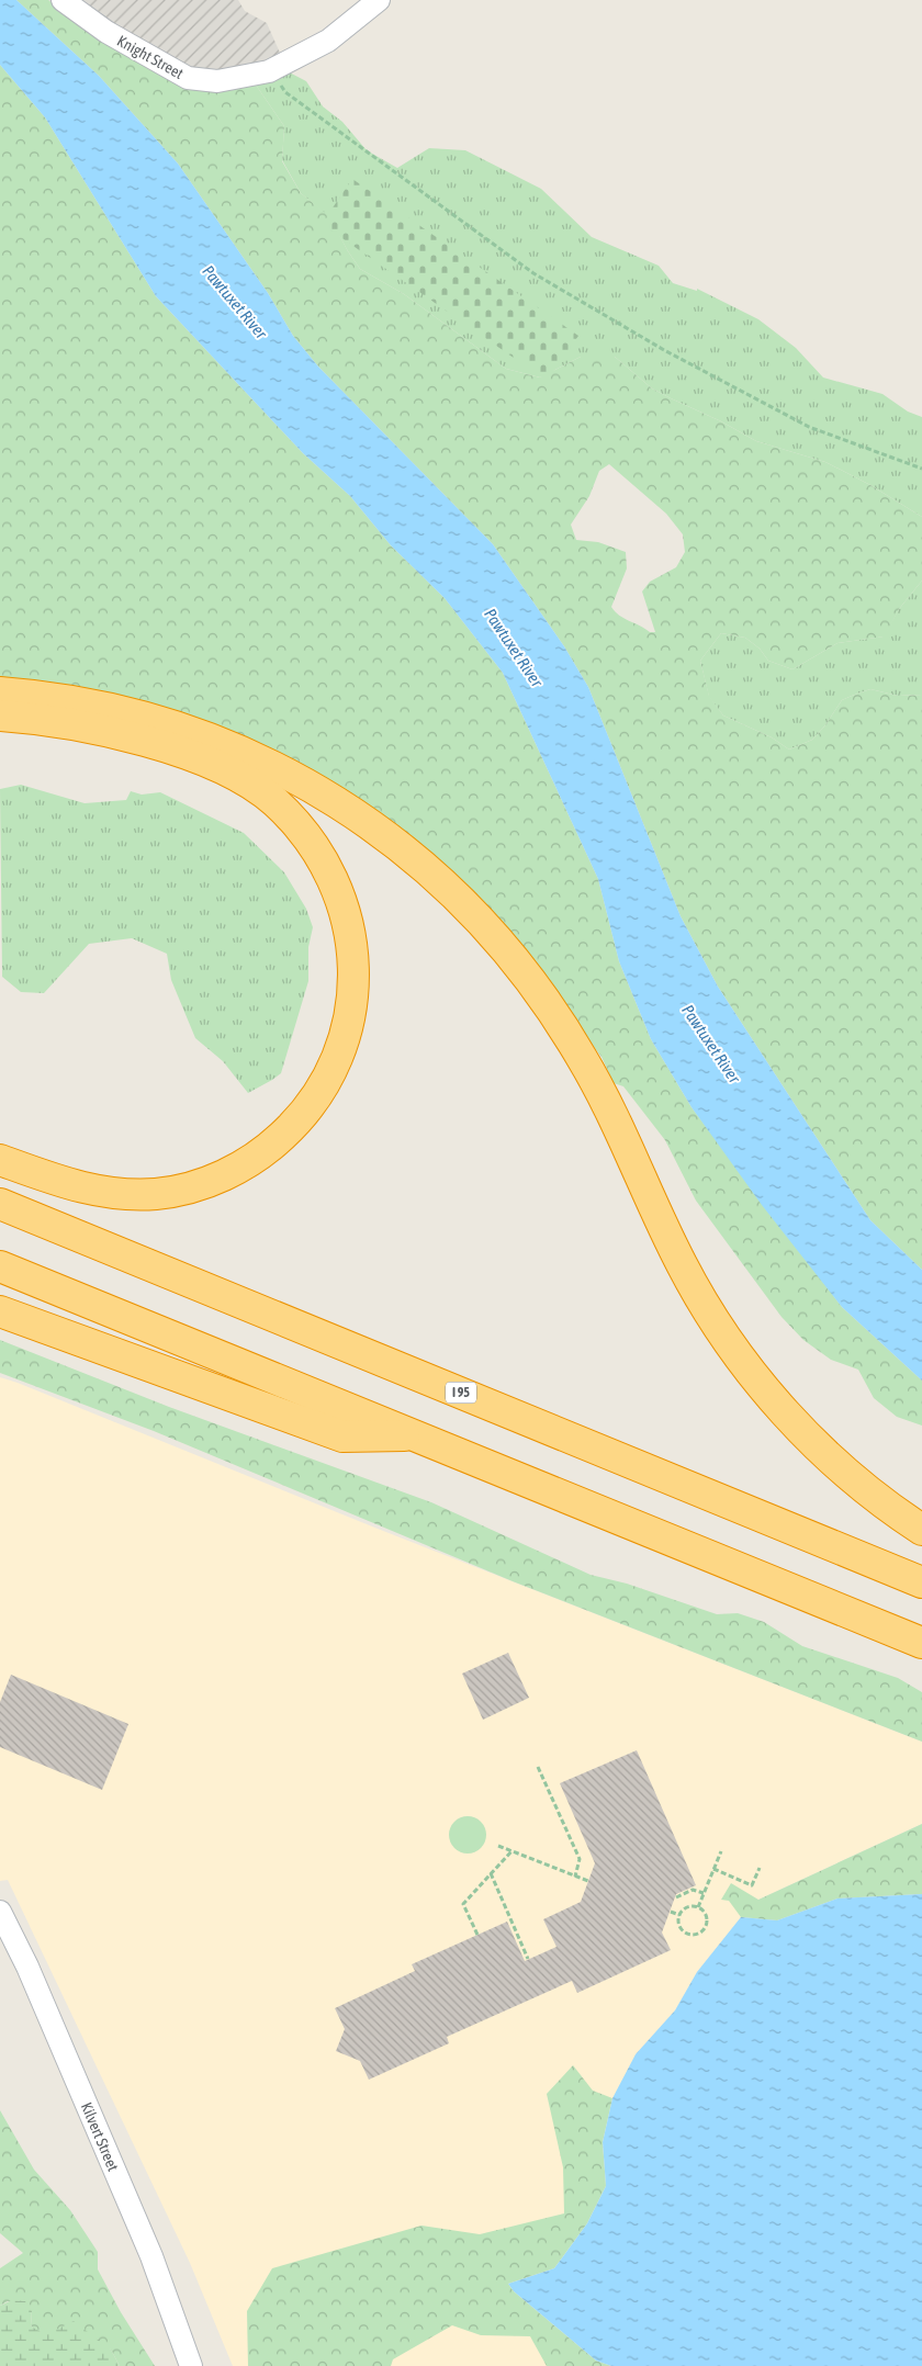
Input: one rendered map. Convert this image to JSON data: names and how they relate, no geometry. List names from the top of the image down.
{
  "streets": {
    "highway": ["I 95"],
    "street": ["Knight Street", "Kilvert Street"]
  },
  "water": ["Pawtuxet River"]
}
